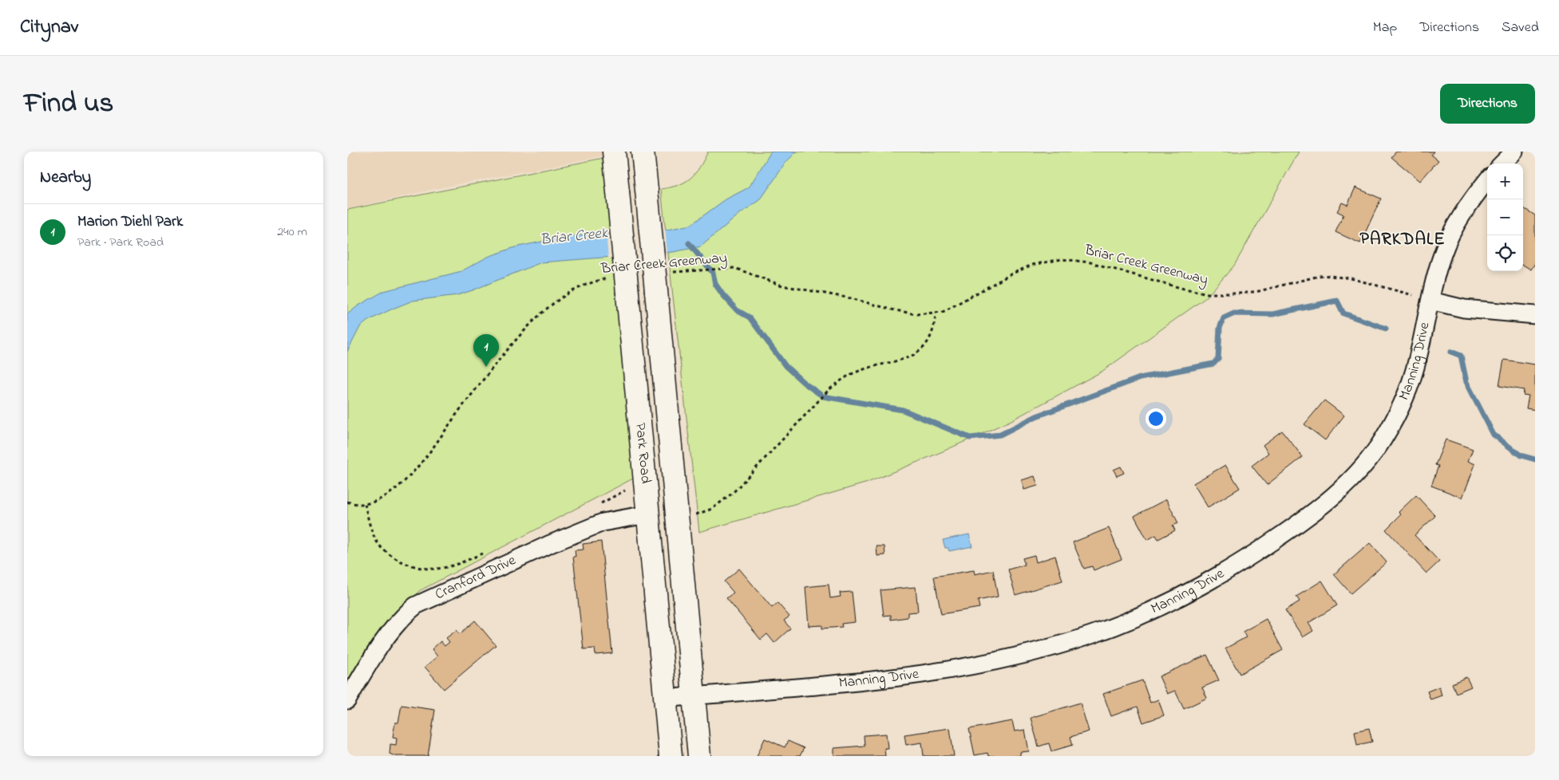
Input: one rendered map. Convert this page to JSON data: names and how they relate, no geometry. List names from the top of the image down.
{
  "streets": {
    "main road": ["Park Road"],
    "street": ["Manning Drive", "Cranford Drive"],
    "path": ["Briar Creek Greenway"]
  },
  "crossings": [
    ["Briar Creek Greenway", "Manning Drive"],
    ["Briar Creek Greenway", "Park Road"],
    ["Manning Drive", "Park Road"],
    ["Park Road", "Cranford Drive"]
  ],
  "districts": ["PARKDALE"],
  "water": ["Briar Creek"],
  "page": {
    "header": "Citynav",
    "nav": ["Map", "Directions", "Saved"],
    "title": "Find us",
    "buttons": "Directions",
    "heading": "Nearby",
    "map_buttons": ["+", "−"],
    "list": [
      {
        "mark": "1",
        "name": "Marion Diehl Park",
        "note": "Park · Park Road",
        "value": "240 m"
      }
    ],
    "pins": "1"
  }
}
